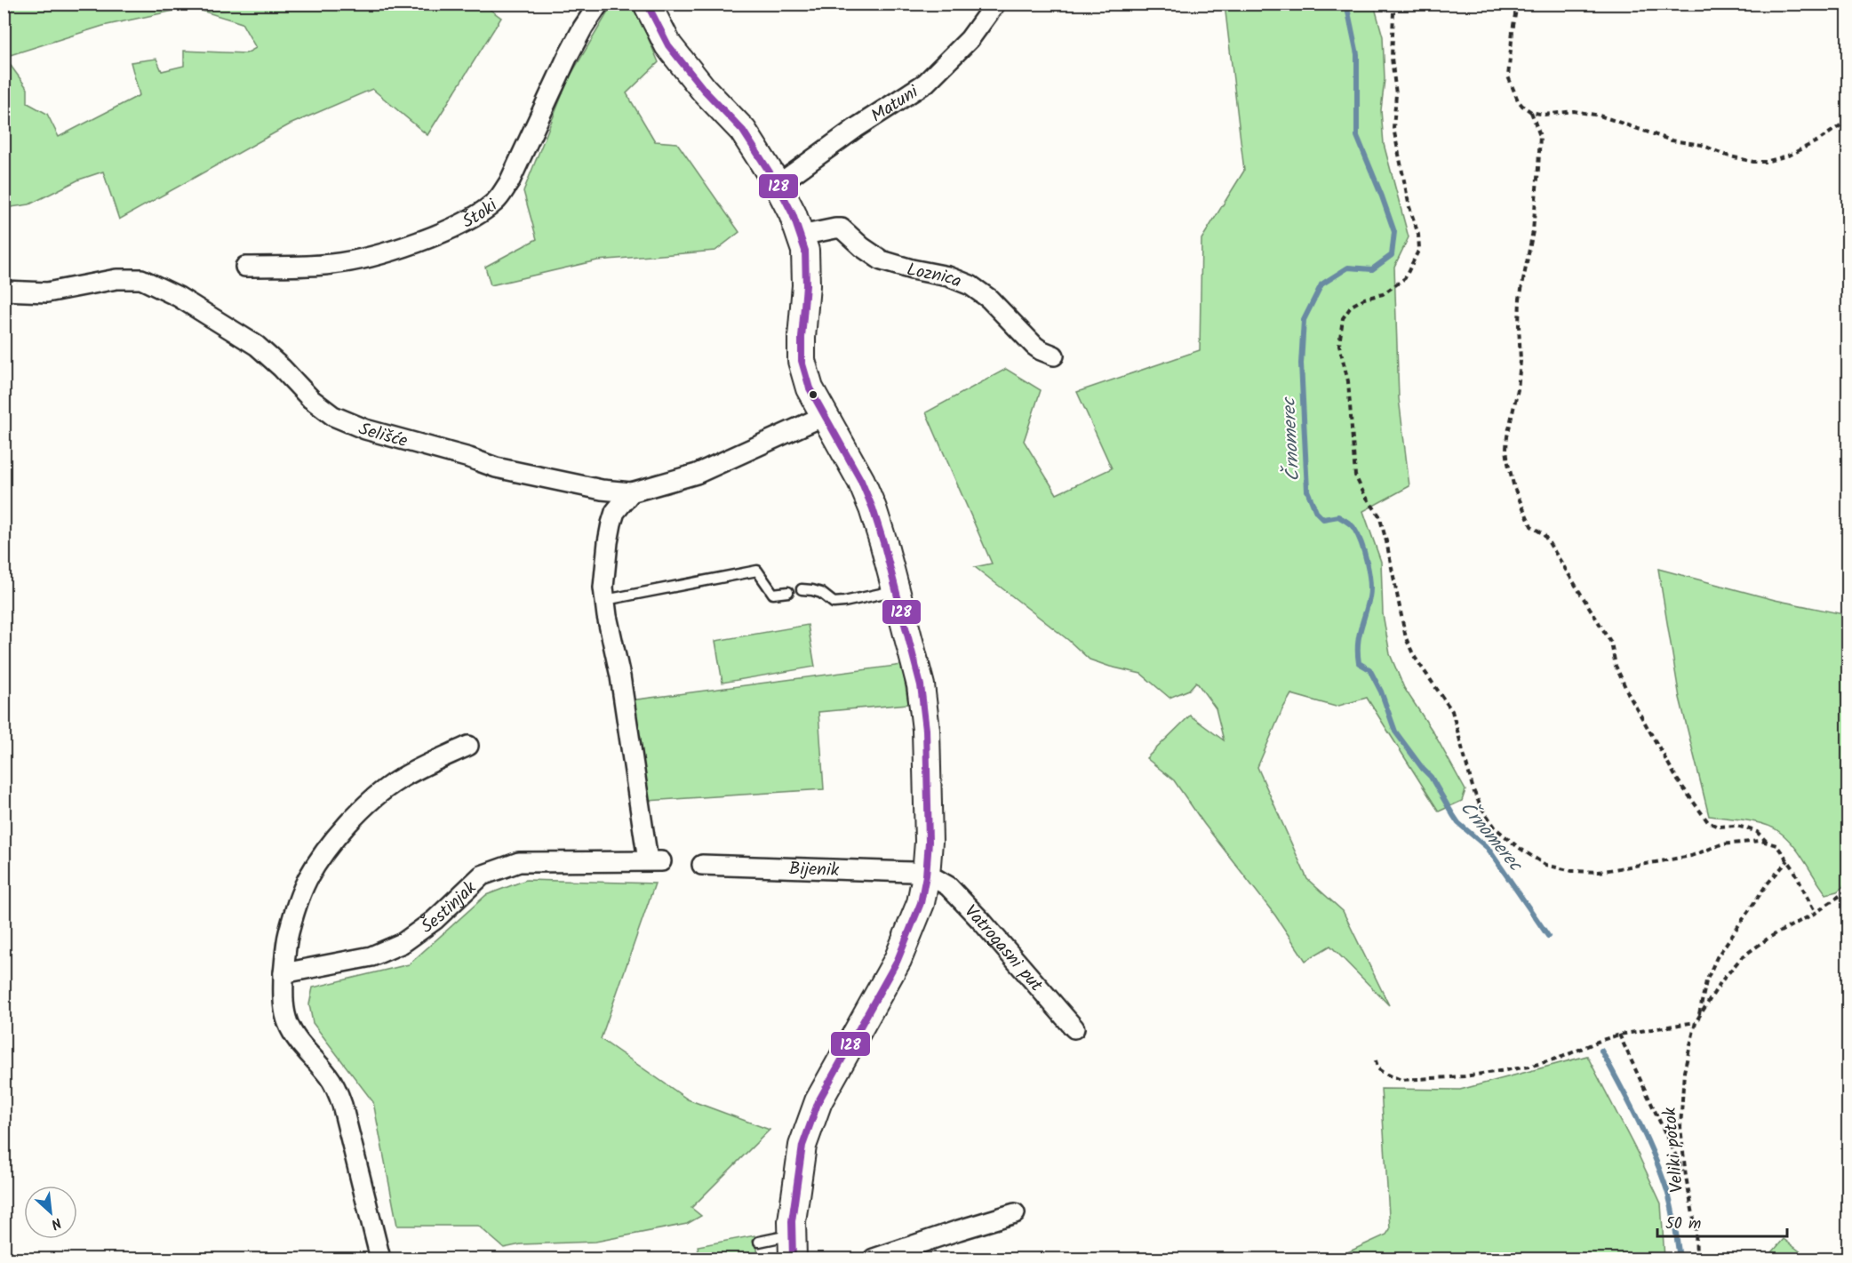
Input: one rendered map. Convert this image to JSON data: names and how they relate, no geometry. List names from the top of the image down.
{
  "streets": {
    "street": [
      "Matuni",
      "Štoki",
      "Loznica",
      "Selišće",
      "Bijenik",
      "Šestinjak",
      "Vatrogasni put"
    ],
    "path": ["Veliki potok"]
  },
  "crossings": [
    ["Selišće", "Šestinjak"],
    ["Bijenik", "Vatrogasni put"]
  ],
  "water": ["Črnomerec"],
  "lines": ["transit line 128"],
  "scale_bar": "50 m",
  "north": "bottom right"
}
